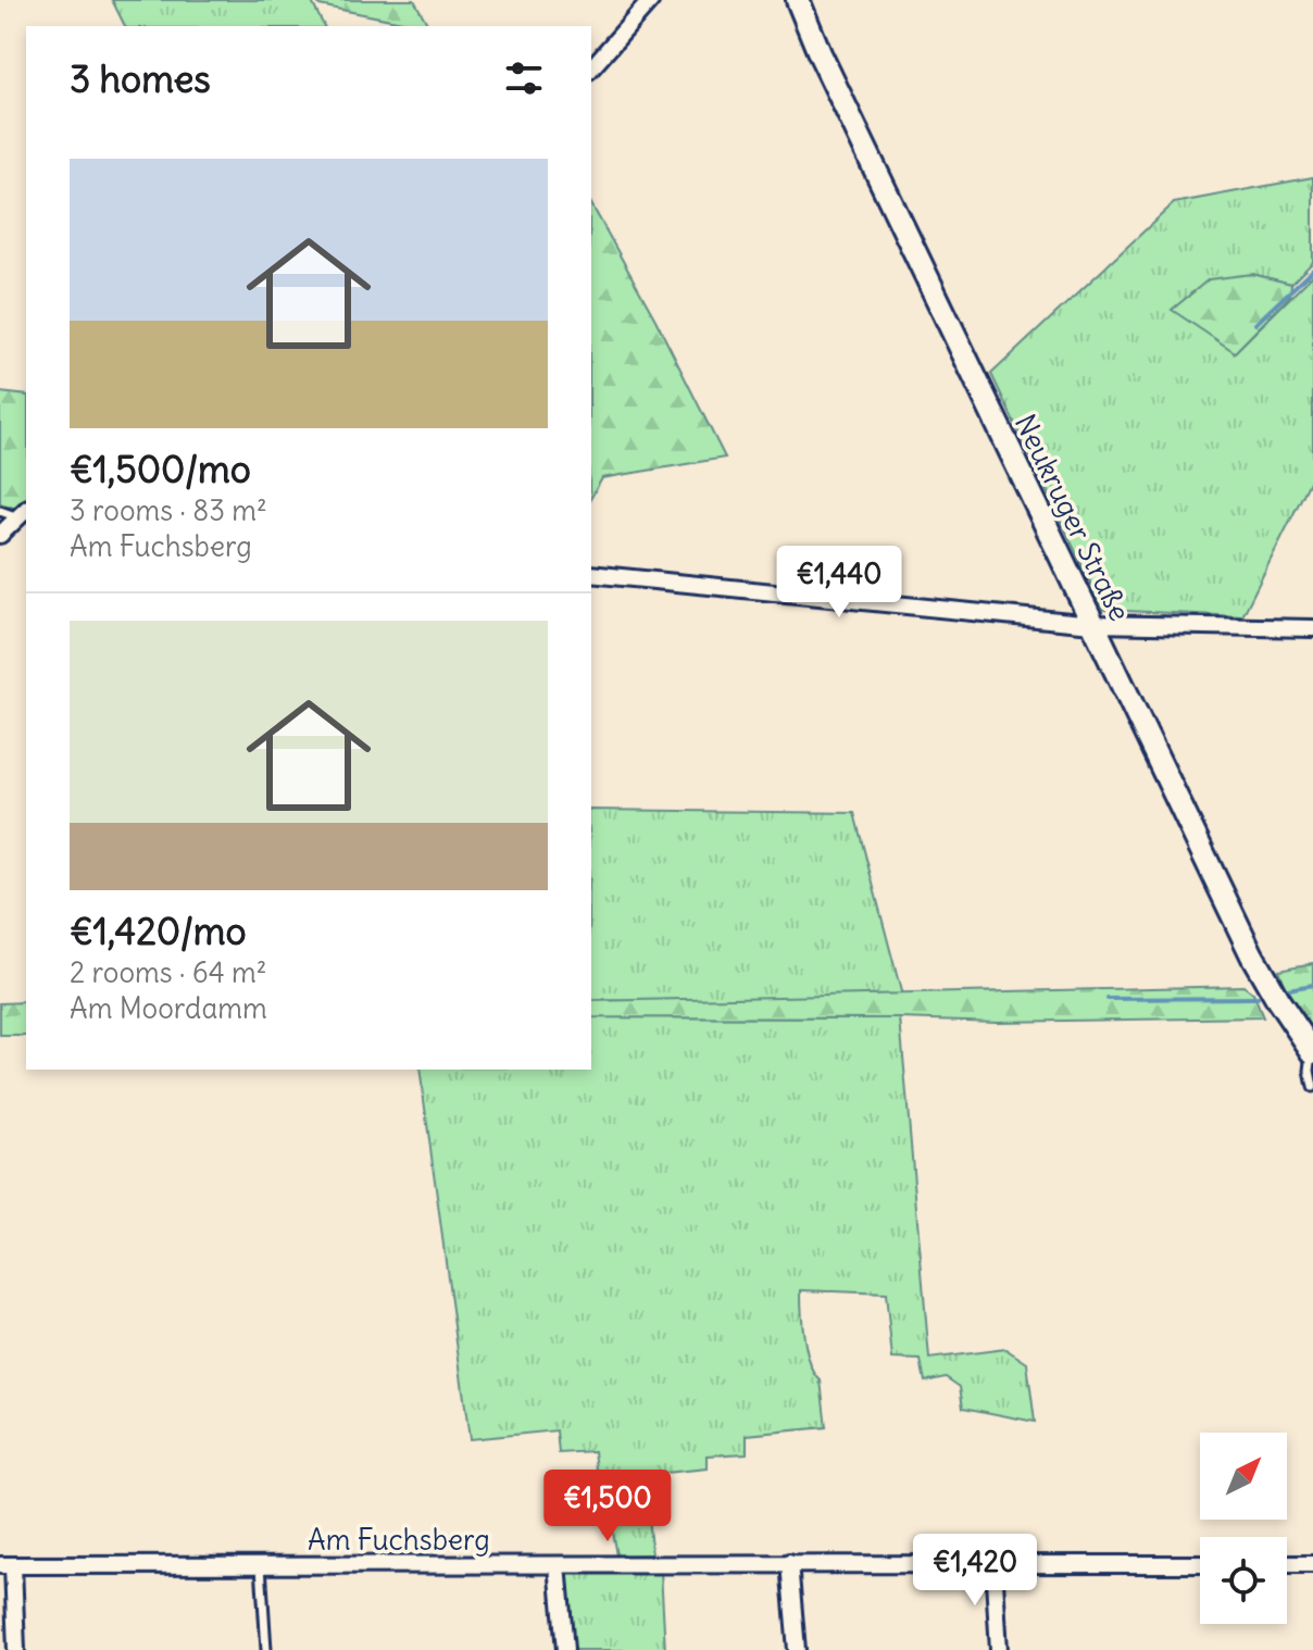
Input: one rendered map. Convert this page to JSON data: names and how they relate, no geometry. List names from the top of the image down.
{
  "streets": {
    "street": ["Neukruger Straße", "Am Fuchsberg"]
  },
  "north": "top right",
  "page": {
    "heading": "3 homes",
    "list": [
      {
        "name": "€1,500/mo",
        "note": "3 rooms · 83 m² · Am Fuchsberg"
      },
      {
        "name": "€1,420/mo",
        "note": "2 rooms · 64 m² · Am Moordamm"
      }
    ],
    "price": ["€1,440", "€1,500", "€1,420"]
  }
}
